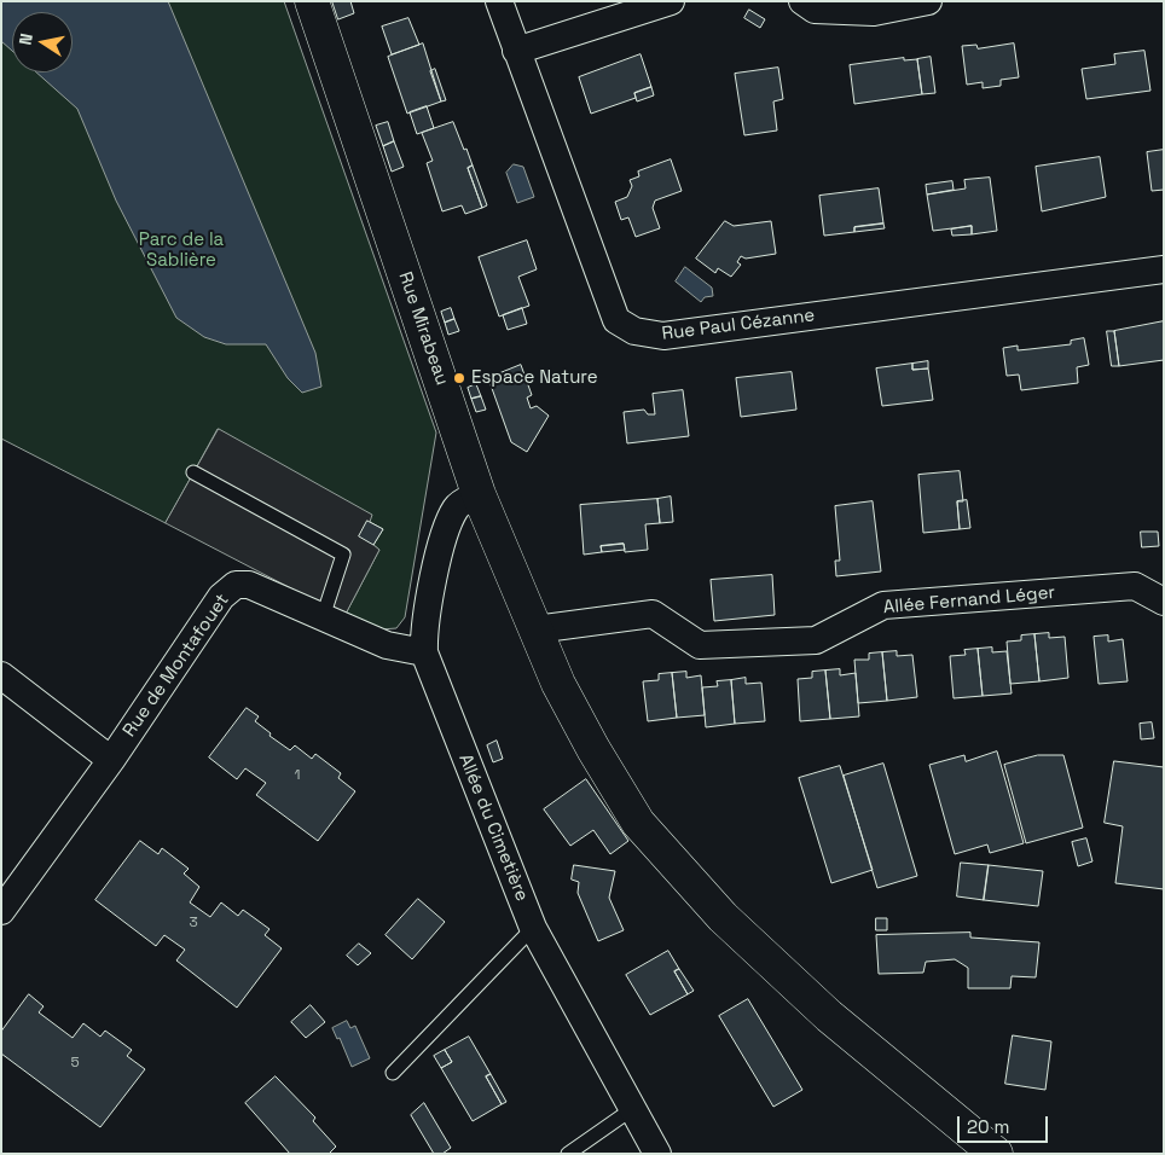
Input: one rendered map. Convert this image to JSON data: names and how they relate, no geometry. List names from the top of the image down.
{
  "streets": {
    "main road": ["Rue Mirabeau"],
    "street": [
      "Rue Paul Cézanne",
      "Allée Fernand Léger",
      "Rue de Montafouet",
      "Allée du Cimetière"
    ]
  },
  "crossings": [
    ["Rue Mirabeau", "Allée Fernand Léger"],
    ["Rue Mirabeau", "Allée du Cimetière"],
    ["Rue de Montafouet", "Allée du Cimetière"]
  ],
  "parks": ["Parc de la Sablière"],
  "places": ["Espace Nature"],
  "house_numbers": ["1", "3", "5"],
  "scale_bar": "20 m",
  "north": "left"
}
